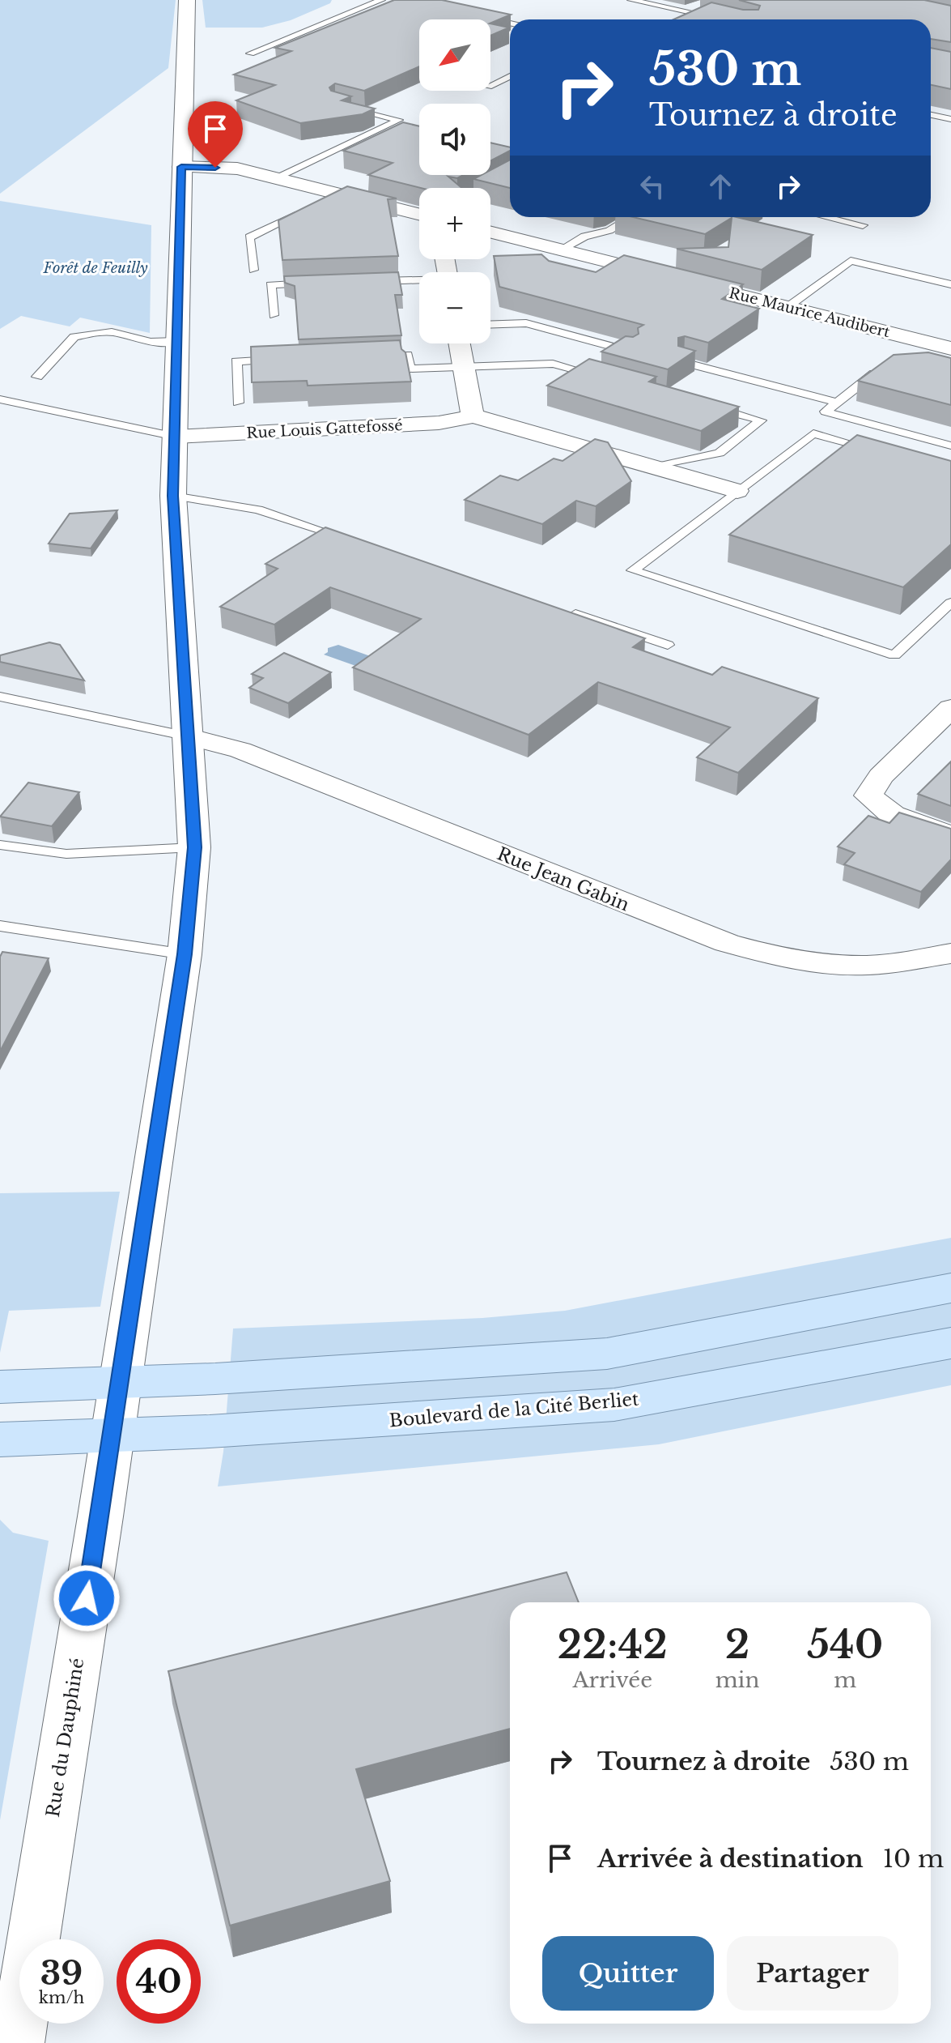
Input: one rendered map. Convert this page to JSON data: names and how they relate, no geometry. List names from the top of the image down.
{
  "streets": {
    "main road": ["Boulevard de la Cité Berliet"],
    "street": [
      "Rue Maurice Audibert",
      "Rue Louis Gattefossé",
      "Rue Jean Gabin",
      "Rue du Dauphiné"
    ]
  },
  "crossings": [
    ["Rue Louis Gattefossé", "Rue du Dauphiné"],
    ["Rue Jean Gabin", "Rue du Dauphiné"],
    ["Boulevard de la Cité Berliet", "Rue du Dauphiné"]
  ],
  "parks": ["Forêt de Feuilly"],
  "north": "bottom left",
  "page": {
    "map_buttons": ["+", "−"],
    "turn": ["530 m", "Tournez à droite"],
    "eta": [
      "22:42",
      "Arrivée",
      "2",
      "min",
      "540",
      "m"
    ],
    "list": [
      {
        "name": "Tournez à droite",
        "value": "530 m"
      },
      {
        "name": "Arrivée à destination",
        "value": "10 m"
      }
    ],
    "buttons": ["Quitter", "Partager"],
    "speed": "39 km/h",
    "limit": "40"
  }
}
